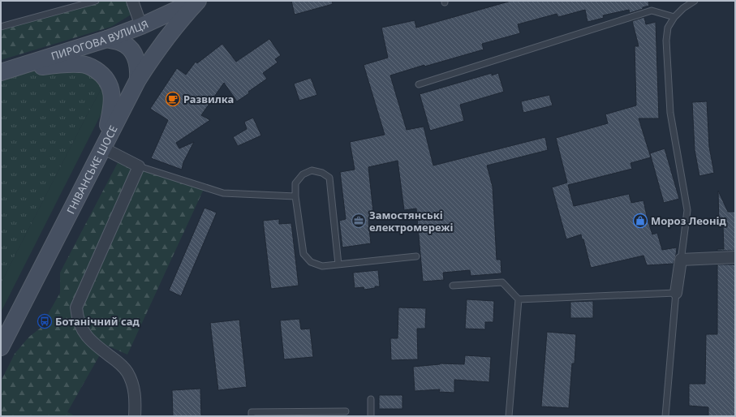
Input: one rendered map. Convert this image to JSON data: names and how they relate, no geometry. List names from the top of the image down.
{
  "streets": {
    "main road": ["ПИРОГОВА ВУЛИЦЯ", "ГНІВАНСЬКЕ ШОСЕ"]
  },
  "crossings": [
    ["ПИРОГОВА ВУЛИЦЯ", "ГНІВАНСЬКЕ ШОСЕ"]
  ],
  "places": {
    "cafe": ["Развилка"],
    "office": ["Замостянські електромережі"],
    "shop": ["Мороз Леонід"],
    "bus stop": ["Ботанічний сад"]
  }
}
